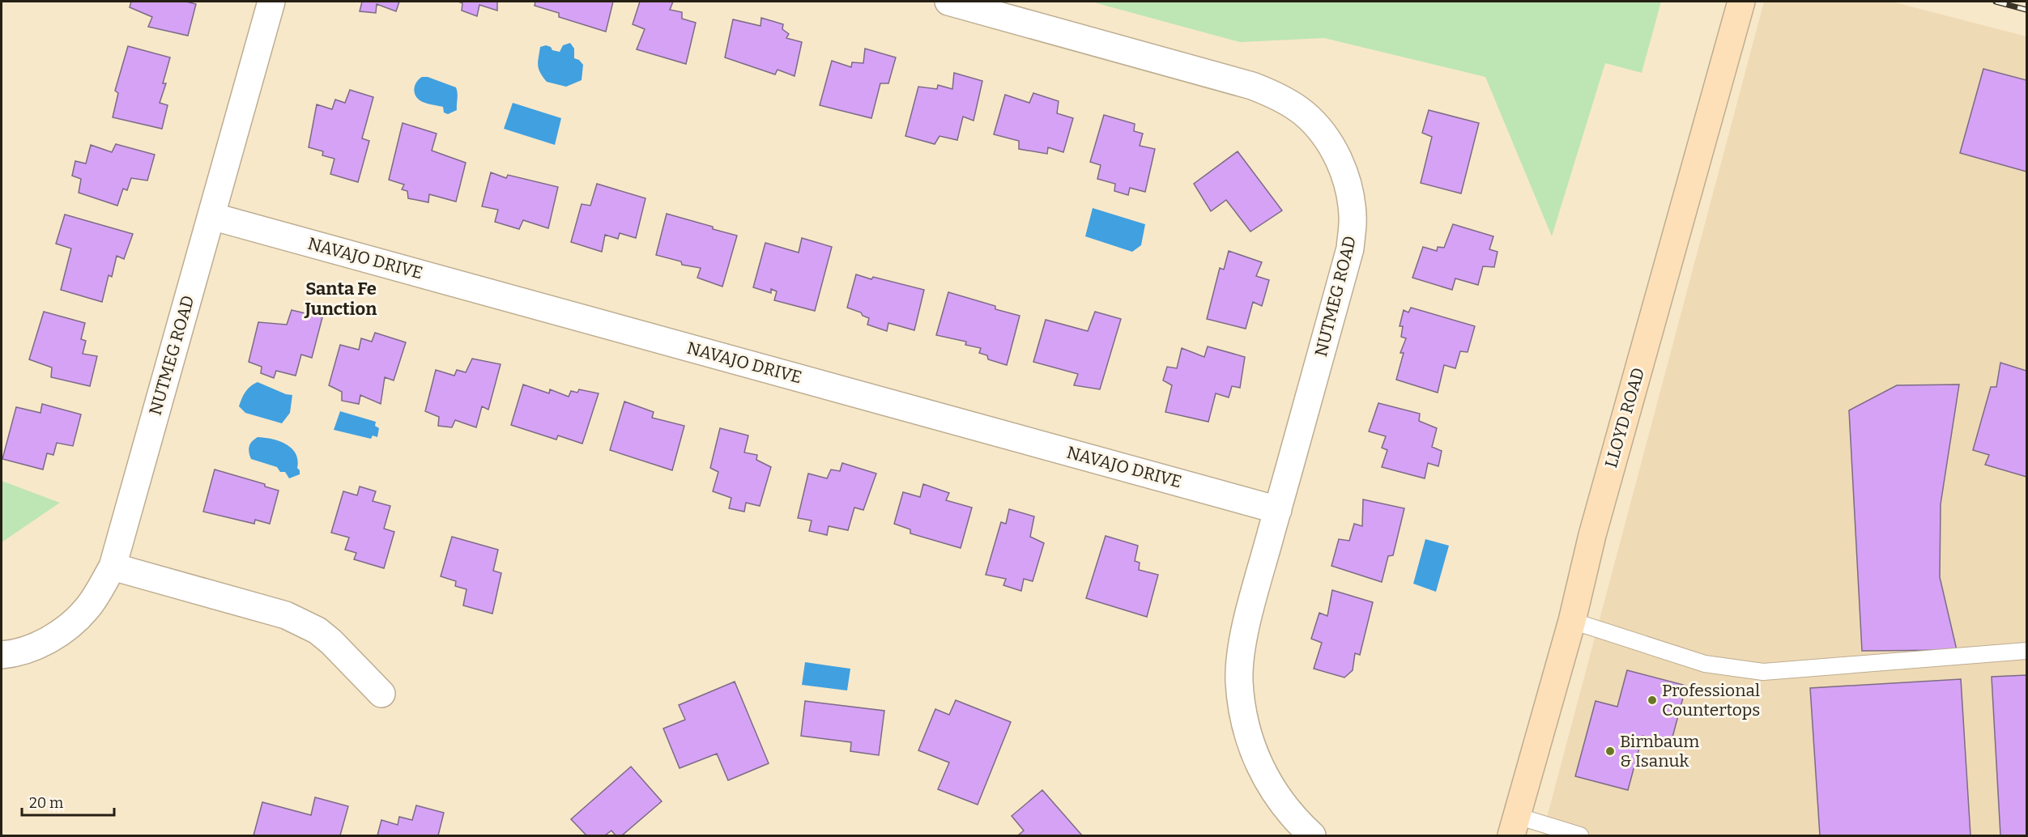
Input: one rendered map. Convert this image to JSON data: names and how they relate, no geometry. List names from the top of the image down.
{
  "streets": {
    "main road": ["LLOYD ROAD"],
    "street": ["NAVAJO DRIVE", "NUTMEG ROAD"]
  },
  "crossings": [
    ["NAVAJO DRIVE", "NUTMEG ROAD"]
  ],
  "districts": ["Santa Fe Junction"],
  "places": ["Professional Countertops", "Birnbaum & Isanuk"],
  "scale_bar": "20 m"
}
